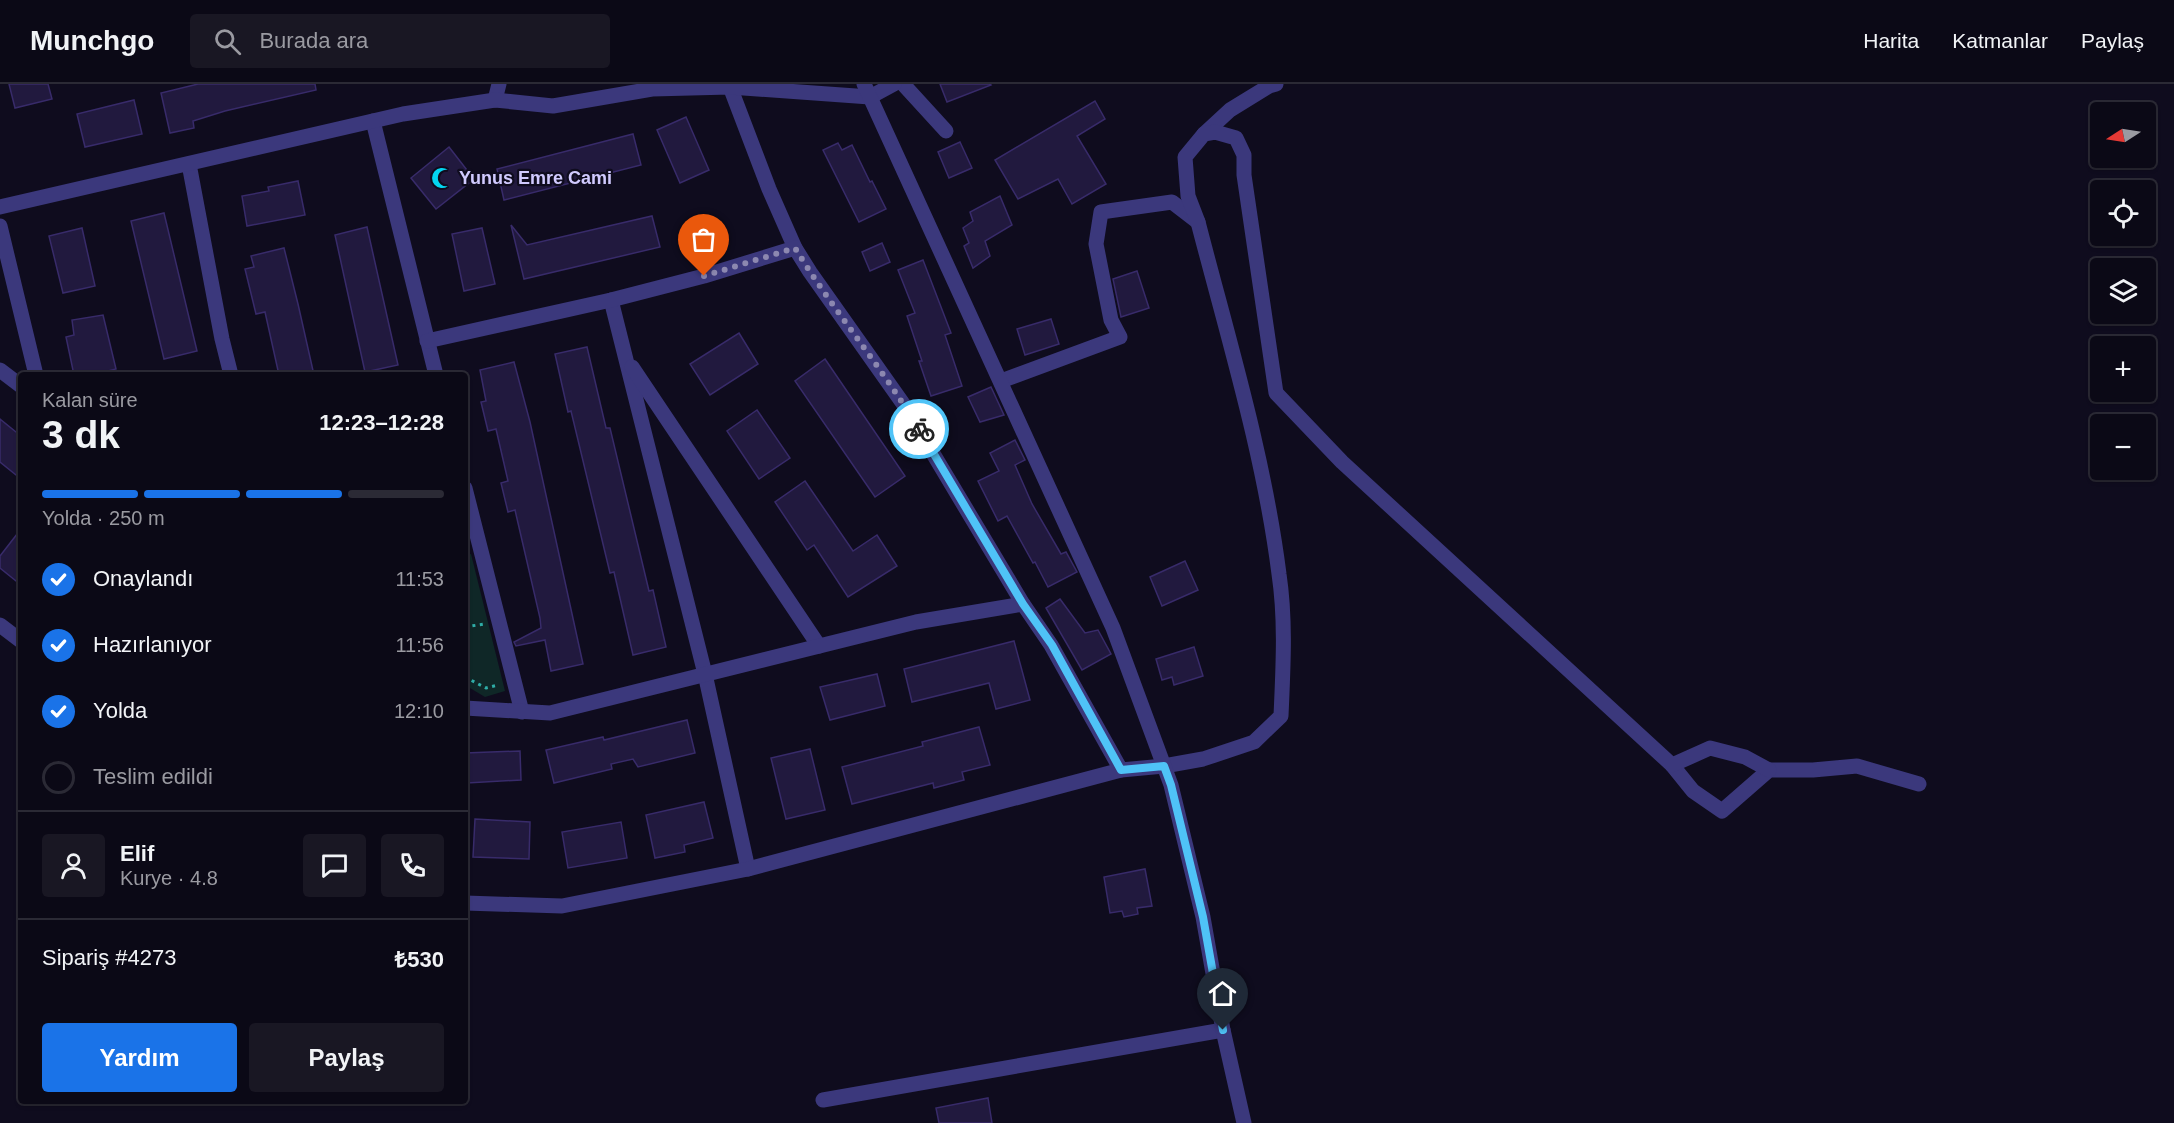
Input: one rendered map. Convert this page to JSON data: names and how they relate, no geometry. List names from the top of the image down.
{
  "places": {
    "mosque": ["Yunus Emre Cami"]
  },
  "north": "left",
  "page": {
    "header": "Munchgo",
    "search": "Burada ara",
    "nav": ["Harita", "Katmanlar", "Paylaş"],
    "map_buttons": ["+", "−"],
    "heading": ["3 dk", "Kalan süre", "12:23–12:28"],
    "panel": [
      "Elif",
      "Kurye · 4.8",
      "Sipariş #4273",
      "₺530"
    ],
    "bar": "Yolda · 250 m",
    "list": [
      ["Onaylandı", "11:53"],
      ["Hazırlanıyor", "11:56"],
      ["Yolda", "12:10"],
      "Teslim edildi"
    ],
    "buttons": ["Yardım", "Paylaş"]
  }
}
